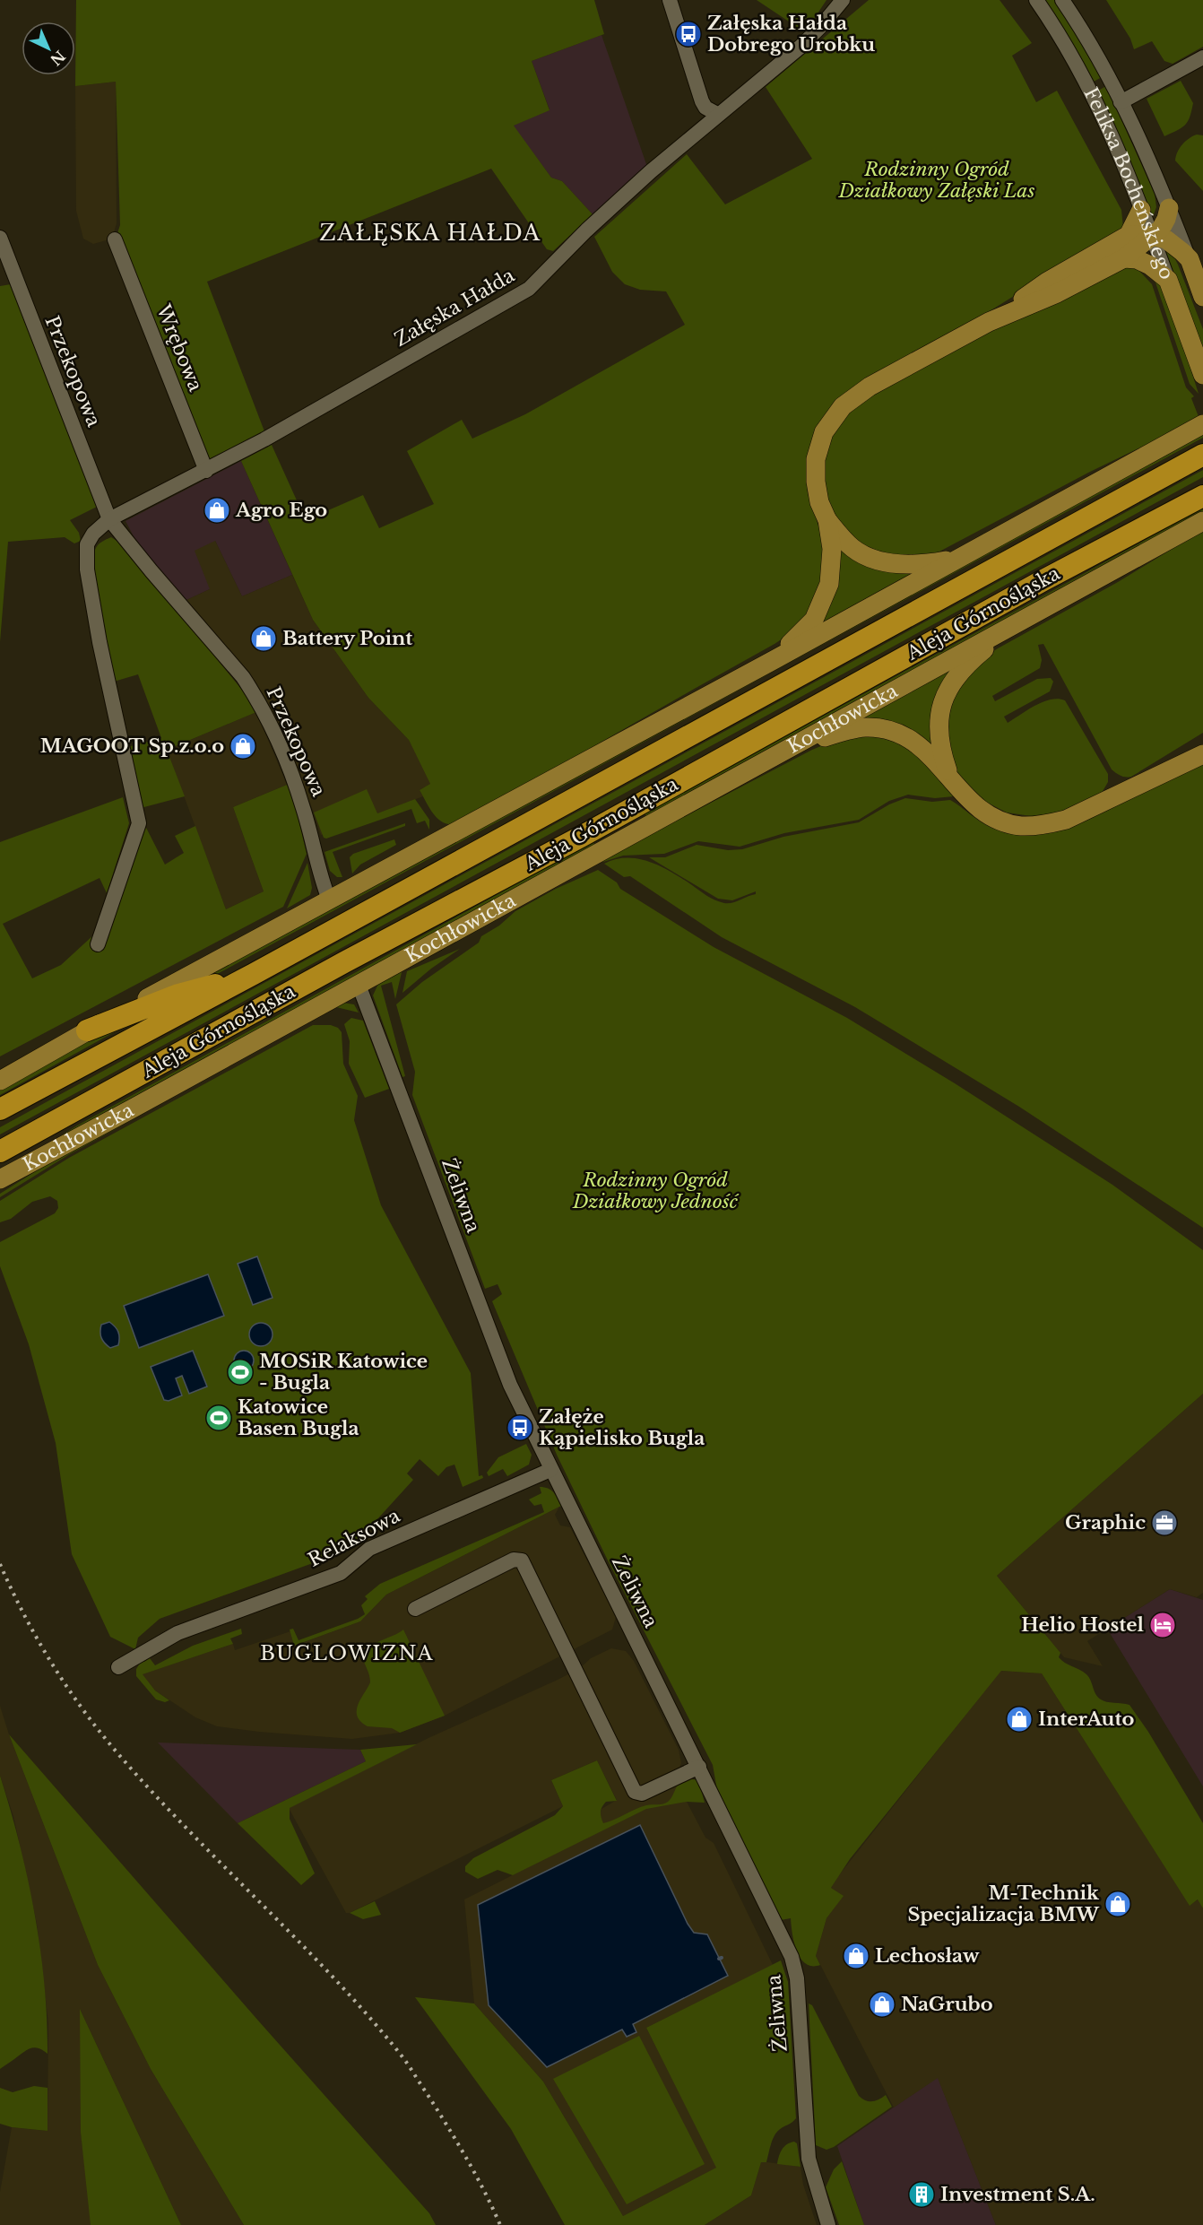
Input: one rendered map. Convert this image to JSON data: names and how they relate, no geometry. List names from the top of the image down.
{
  "streets": {
    "highway": ["Aleja Górnośląska"],
    "main road": ["Feliksa Bocheńskiego", "Kochłowicka"],
    "street": [
      "Załęska Hałda",
      "Wrębowa",
      "Przekopowa",
      "Żeliwna",
      "Relaksowa"
    ]
  },
  "crossings": [
    ["Załęska Hałda", "Wrębowa"],
    ["Załęska Hałda", "Przekopowa"],
    ["Kochłowicka", "Żeliwna"],
    ["Żeliwna", "Relaksowa"]
  ],
  "districts": ["ZAŁĘSKA HAŁDA", "BUGLOWIZNA"],
  "parks": ["Rodzinny Ogród Działkowy Załęski Las", "Rodzinny Ogród Działkowy Jedność"],
  "places": {
    "bus stop": ["Załęska Hałda Dobrego Urobku", "Załęże Kąpielisko Bugla"],
    "shop": [
      "Agro Ego",
      "Battery Point",
      "MAGOOT Sp.z.o.o",
      "InterAuto",
      "M-Technik Specjalizacja BMW",
      "Lechosław",
      "NaGrubo"
    ],
    "sports": ["MOSiR Katowice - Bugla", "Katowice Basen Bugla"],
    "office": ["Graphic"],
    "hotel": ["Helio Hostel"],
    "building": ["Investment S.A."]
  },
  "north": "bottom right"
}
